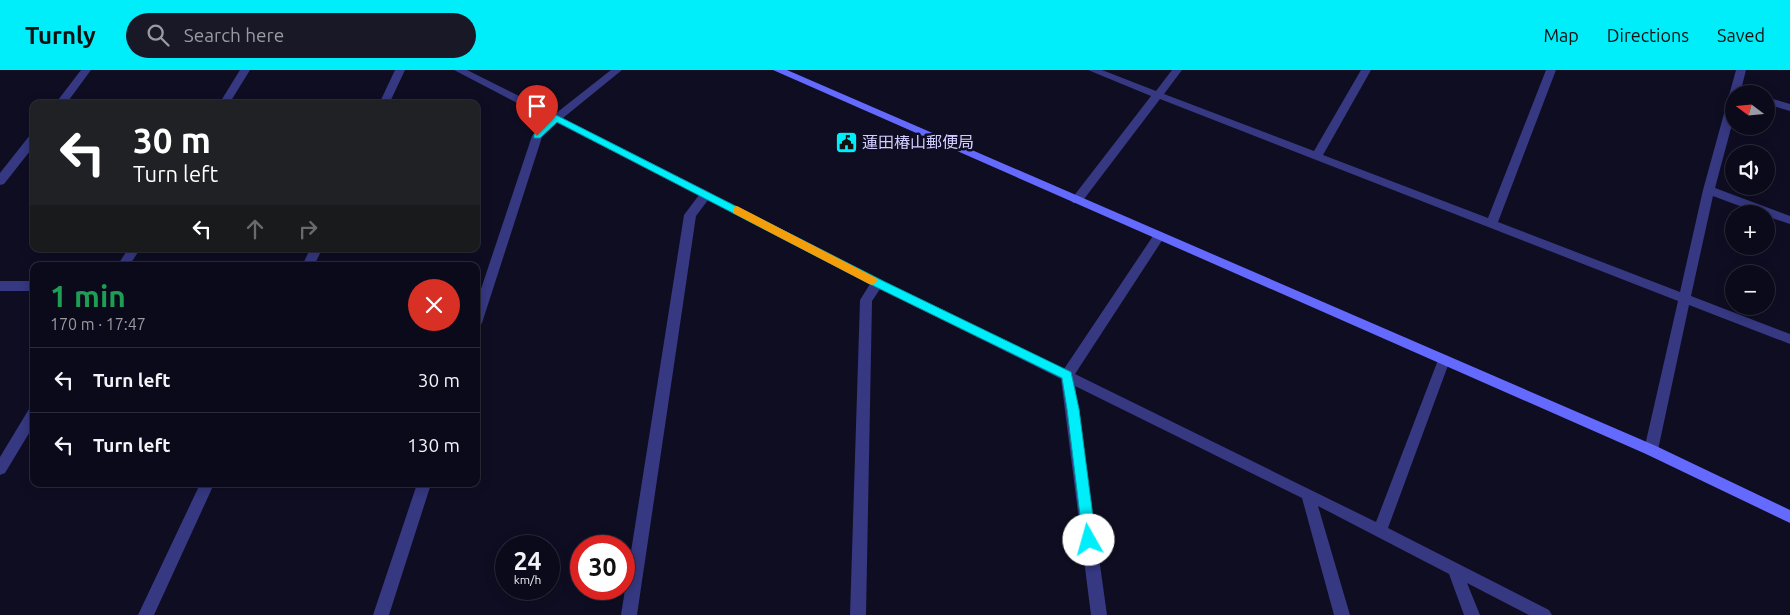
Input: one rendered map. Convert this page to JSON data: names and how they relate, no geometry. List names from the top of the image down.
{
  "places": {
    "public building": ["蓮田椿山郵便局"]
  },
  "north": "left",
  "page": {
    "header": "Turnly",
    "search": "Search here",
    "nav": ["Map", "Directions", "Saved"],
    "map_buttons": ["+", "−"],
    "turn": ["30 m", "Turn left"],
    "heading": ["1 min", "170 m · 17:47"],
    "list": [
      {
        "name": "Turn left",
        "value": "30 m"
      },
      {
        "name": "Turn left",
        "value": "130 m"
      }
    ],
    "speed": "24 km/h",
    "limit": "30"
  }
}
